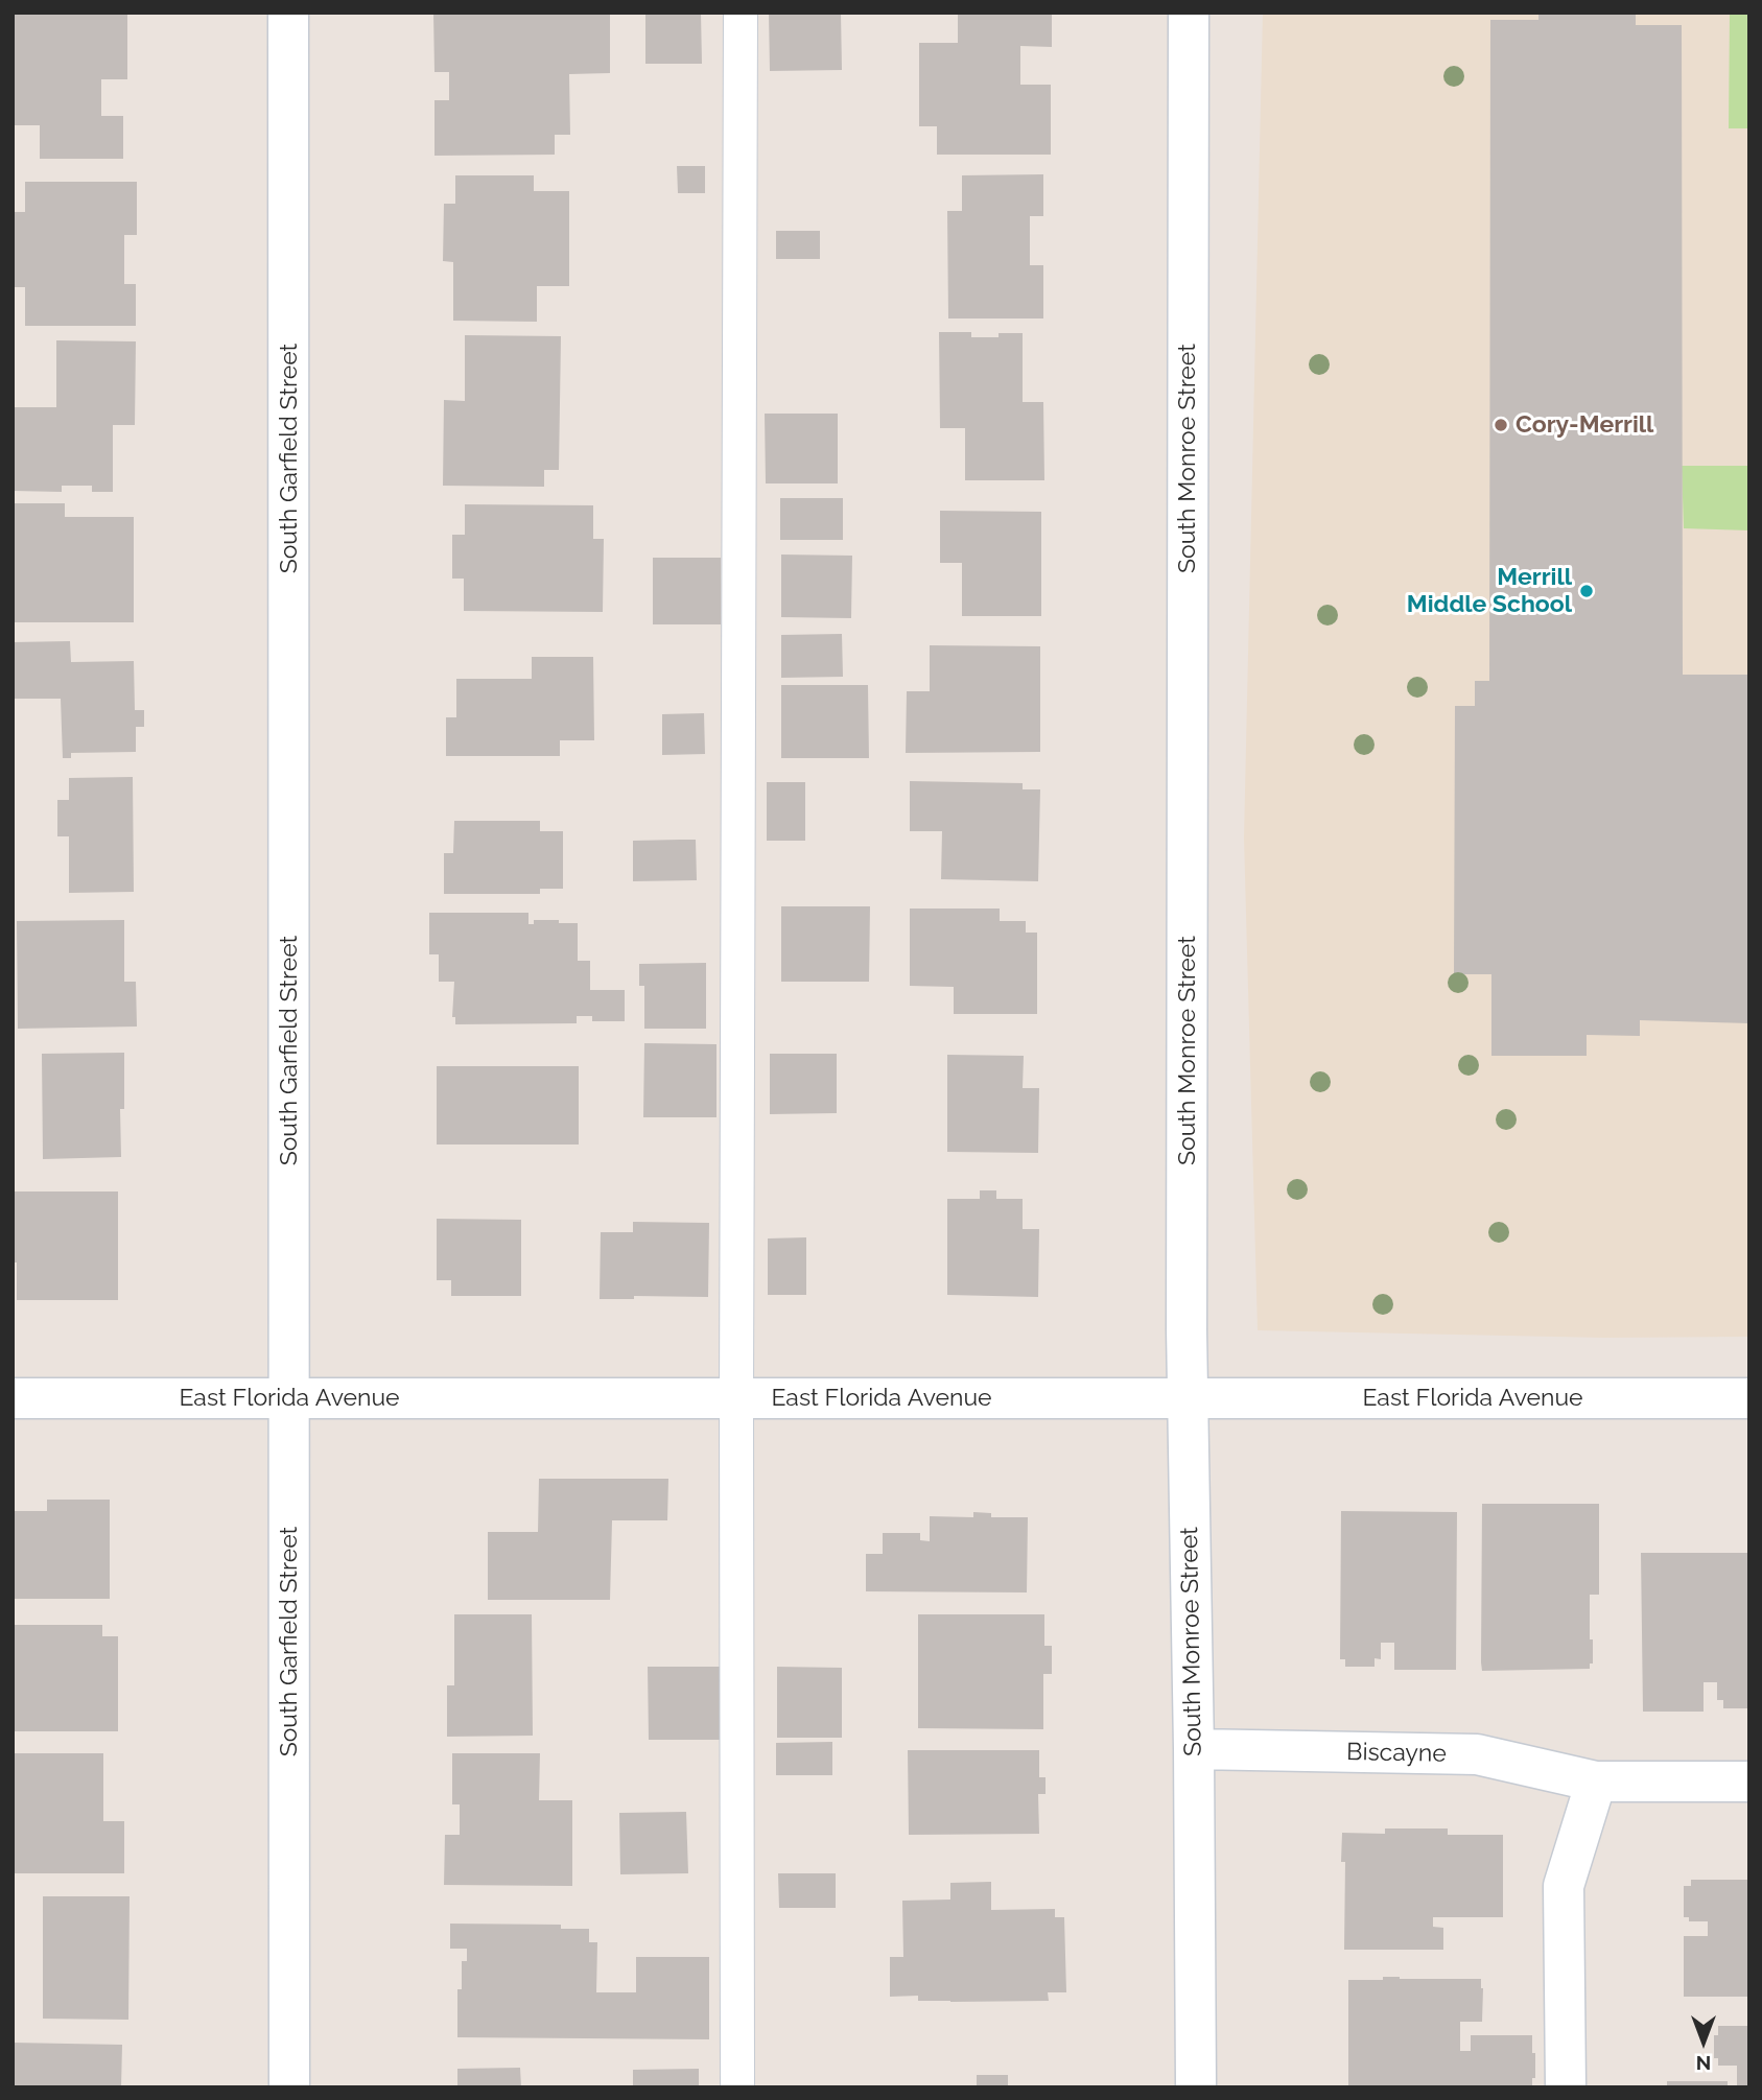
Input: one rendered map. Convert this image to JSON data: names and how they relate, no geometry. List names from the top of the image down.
{
  "streets": {
    "street": [
      "South Garfield Street",
      "South Monroe Street",
      "East Florida Avenue",
      "Biscayne"
    ]
  },
  "crossings": [
    ["South Garfield Street", "East Florida Avenue"],
    ["South Monroe Street", "East Florida Avenue"],
    ["South Monroe Street", "Biscayne"]
  ],
  "places": ["Cory-Merrill", "Merrill Middle School"],
  "north": "bottom"
}
